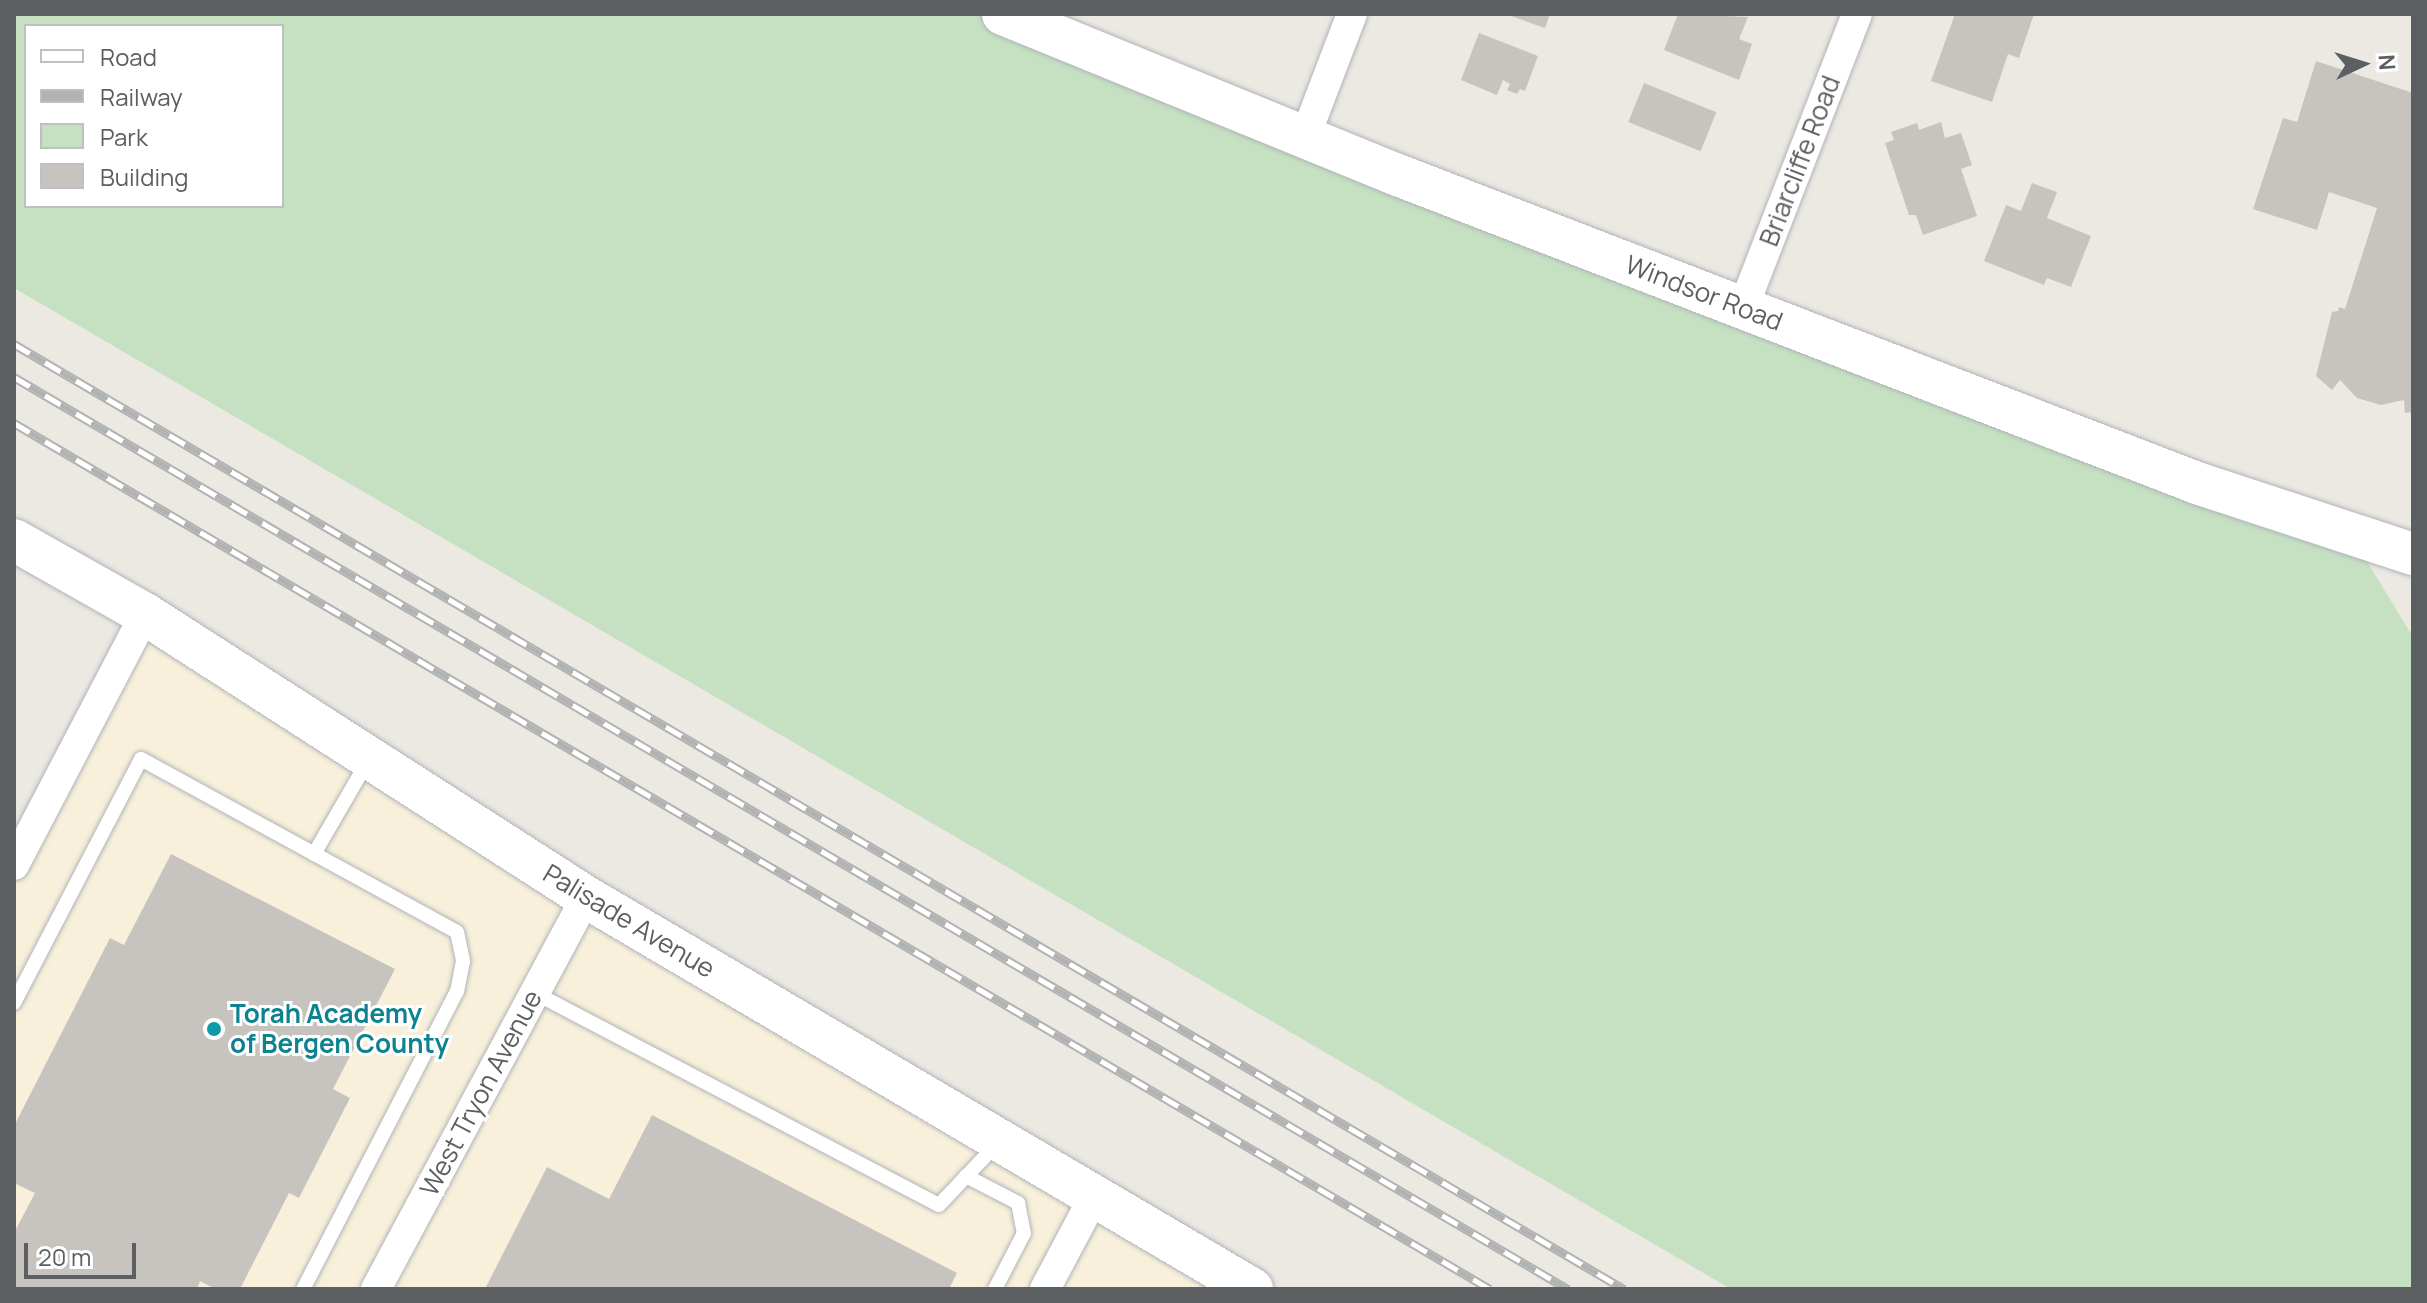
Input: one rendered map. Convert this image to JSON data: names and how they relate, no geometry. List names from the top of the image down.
{
  "streets": {
    "street": [
      "Briarcliffe Road",
      "Windsor Road",
      "Palisade Avenue",
      "West Tryon Avenue"
    ]
  },
  "crossings": [
    ["Briarcliffe Road", "Windsor Road"],
    ["Palisade Avenue", "West Tryon Avenue"]
  ],
  "places": ["Torah Academy of Bergen County"],
  "legend": [
    "Road",
    "Railway",
    "Park",
    "Building"
  ],
  "scale_bar": "20 m",
  "north": "right"
}
